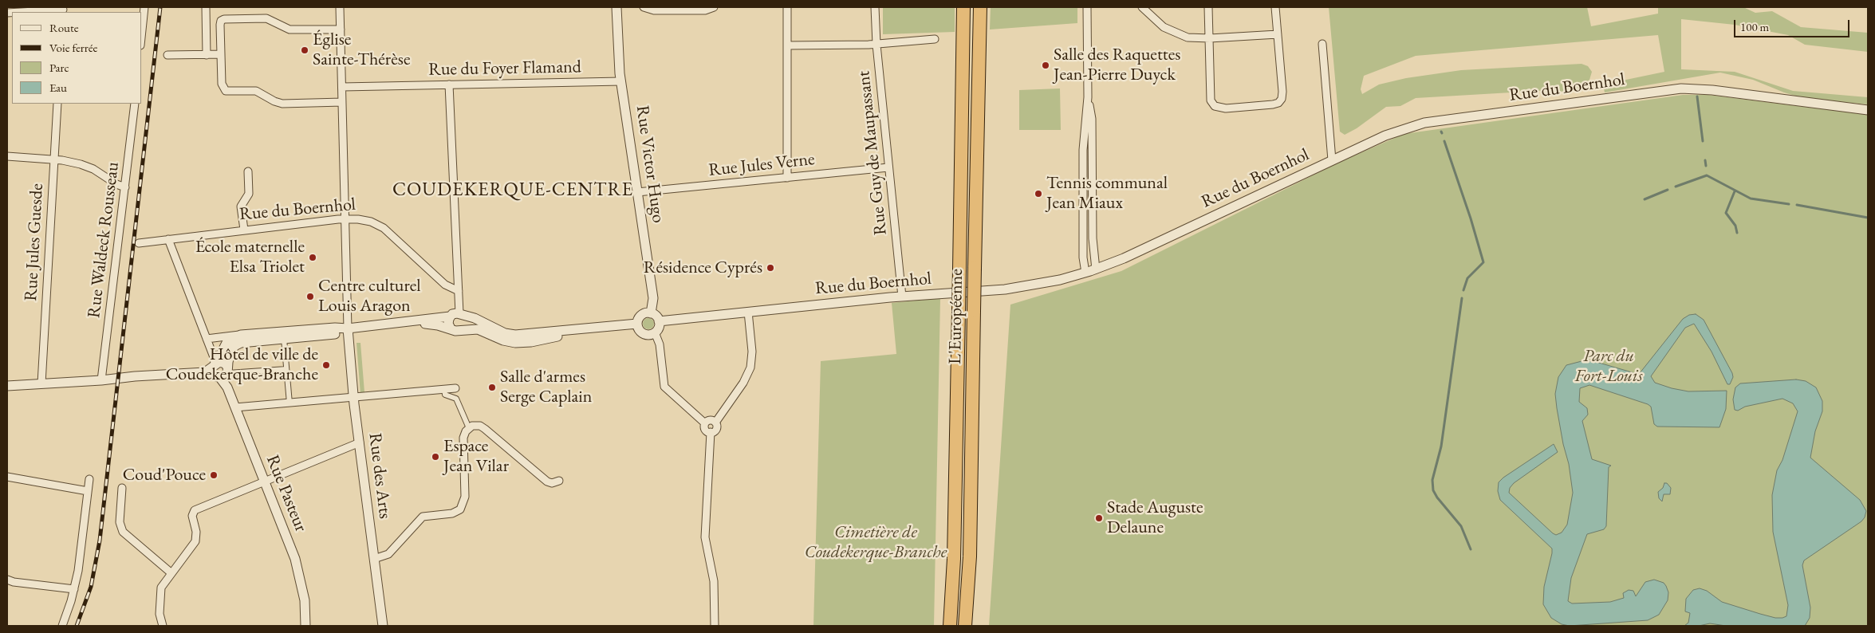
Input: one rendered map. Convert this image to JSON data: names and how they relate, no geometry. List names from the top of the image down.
{
  "streets": {
    "highway": ["L'Européenne"],
    "street": [
      "Rue du Foyer Flamand",
      "Rue du Boernhol",
      "Rue Guy de Maupassant",
      "Rue Victor Hugo",
      "Rue Jules Verne",
      "Rue Waldeck Rousseau",
      "Rue Jules Guesde",
      "Rue des Arts",
      "Rue Pasteur"
    ]
  },
  "crossings": [
    ["Rue du Foyer Flamand", "Rue Victor Hugo"],
    ["Rue du Boernhol", "Rue Guy de Maupassant"],
    ["Rue du Boernhol", "Rue Victor Hugo"],
    ["Rue Guy de Maupassant", "Rue Jules Verne"],
    ["Rue Victor Hugo", "Rue Jules Verne"]
  ],
  "districts": ["COUDEKERQUE-CENTRE"],
  "parks": ["Parc du Fort-Louis", "Cimetière de Coudekerque-Branche"],
  "places": [
    "Église Sainte-Thérèse",
    "Salle des Raquettes Jean-Pierre Duyck",
    "Tennis communal Jean Miaux",
    "École maternelle Elsa Triolet",
    "Résidence Cyprés",
    "Centre culturel Louis Aragon",
    "Hôtel de ville de Coudekerque-Branche",
    "Salle d'armes Serge Caplain",
    "Espace Jean Vilar",
    "Coud'Pouce",
    "Stade Auguste Delaune"
  ],
  "legend": [
    "Route",
    "Voie ferrée",
    "Parc",
    "Eau"
  ],
  "scale_bar": "100 m"
}
